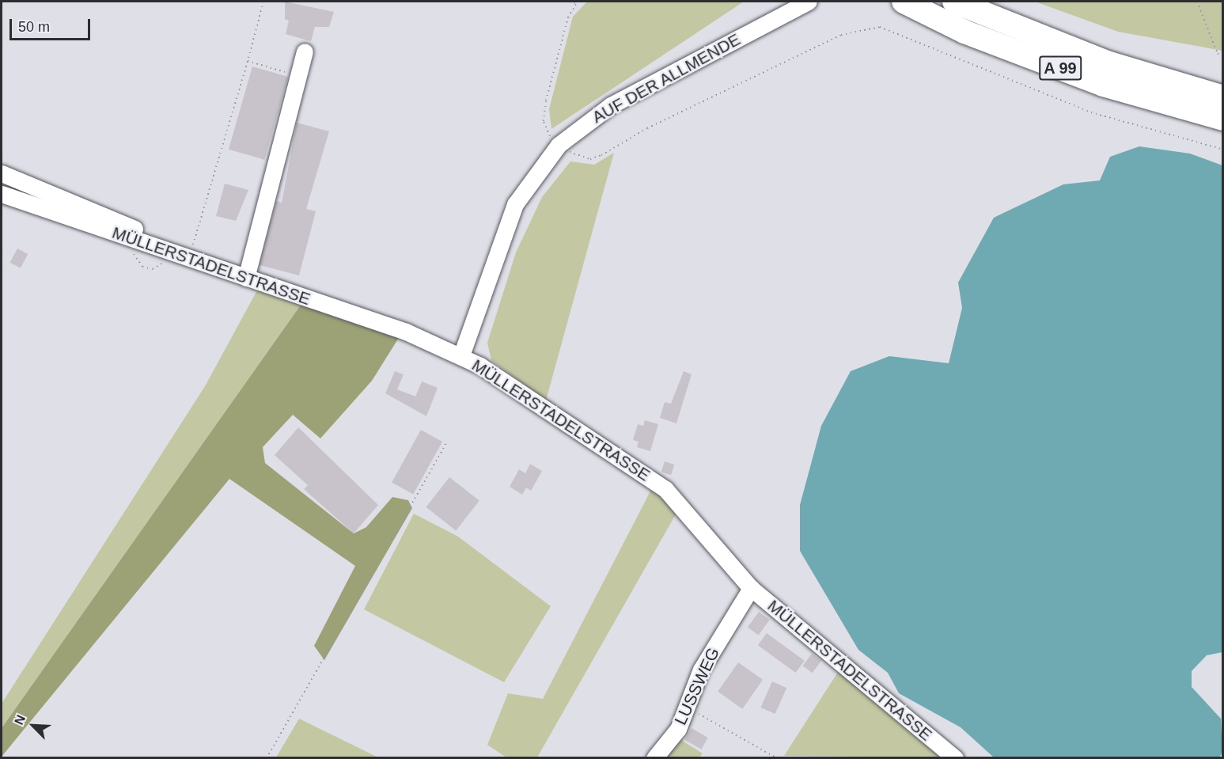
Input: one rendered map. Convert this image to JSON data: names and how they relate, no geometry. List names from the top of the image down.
{
  "streets": {
    "highway": ["A 99"],
    "street": ["AUF DER ALLMENDE", "MÜLLERSTADELSTRASSE", "LUSSWEG"]
  },
  "crossings": [
    ["AUF DER ALLMENDE", "MÜLLERSTADELSTRASSE"],
    ["MÜLLERSTADELSTRASSE", "LUSSWEG"]
  ],
  "scale_bar": "50 m",
  "north": "top left"
}
